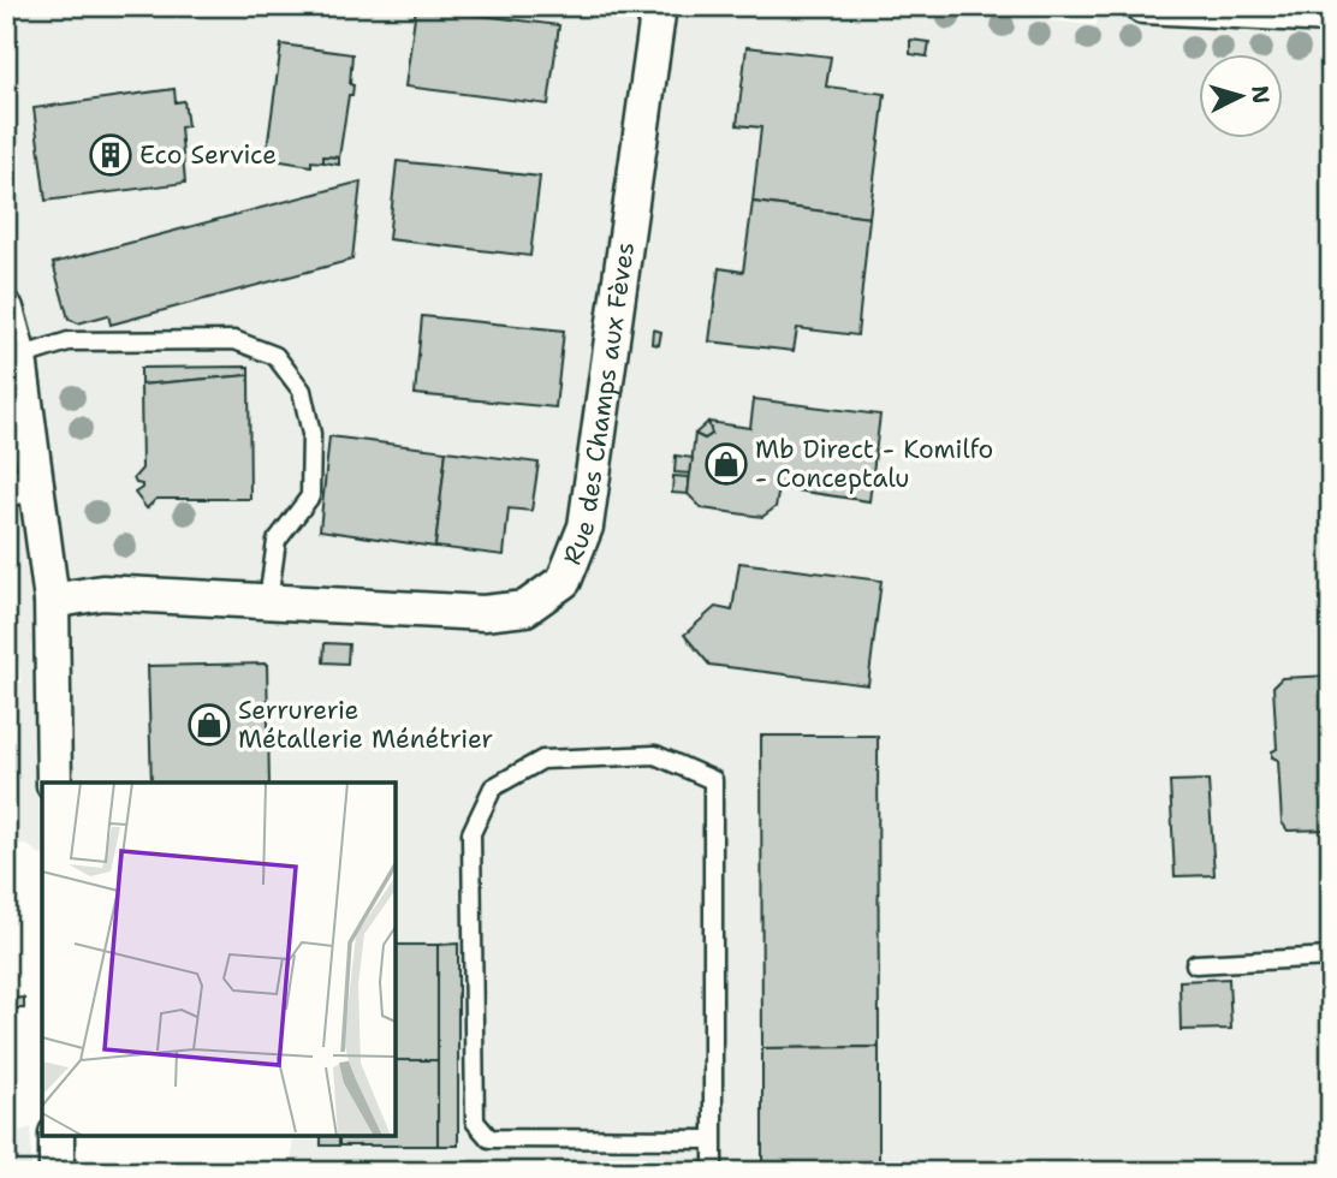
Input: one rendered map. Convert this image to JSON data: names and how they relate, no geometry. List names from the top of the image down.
{
  "streets": {
    "street": ["Rue des Champs aux Fèves"]
  },
  "places": {
    "building": ["Eco Service"],
    "shop": ["Mb Direct - Komilfo - Conceptalu", "Serrurerie Métallerie Ménétrier"]
  },
  "north": "right"
}
